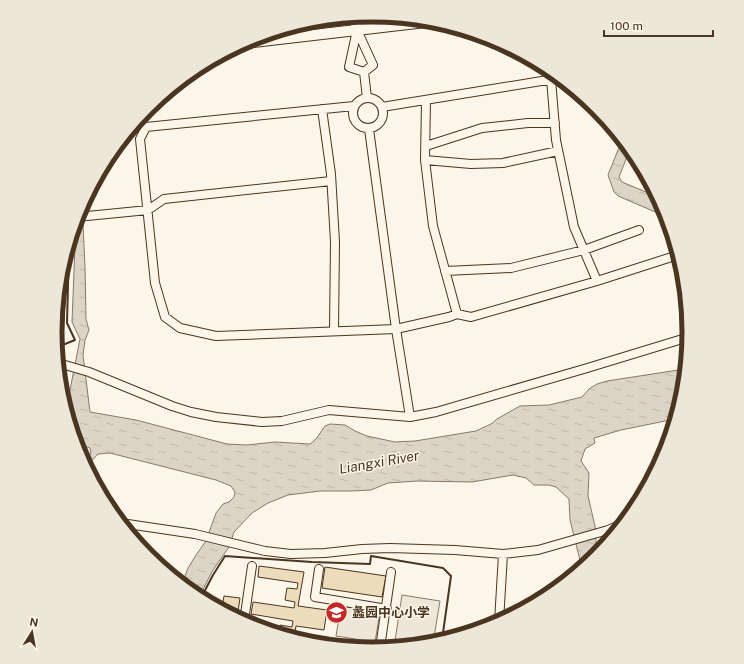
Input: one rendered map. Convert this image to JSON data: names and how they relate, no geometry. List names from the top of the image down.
{
  "water": ["Liangxi River"],
  "places": {
    "school or university": ["蠡园中心小学"]
  },
  "scale_bar": "100 m",
  "north": "top"
}
